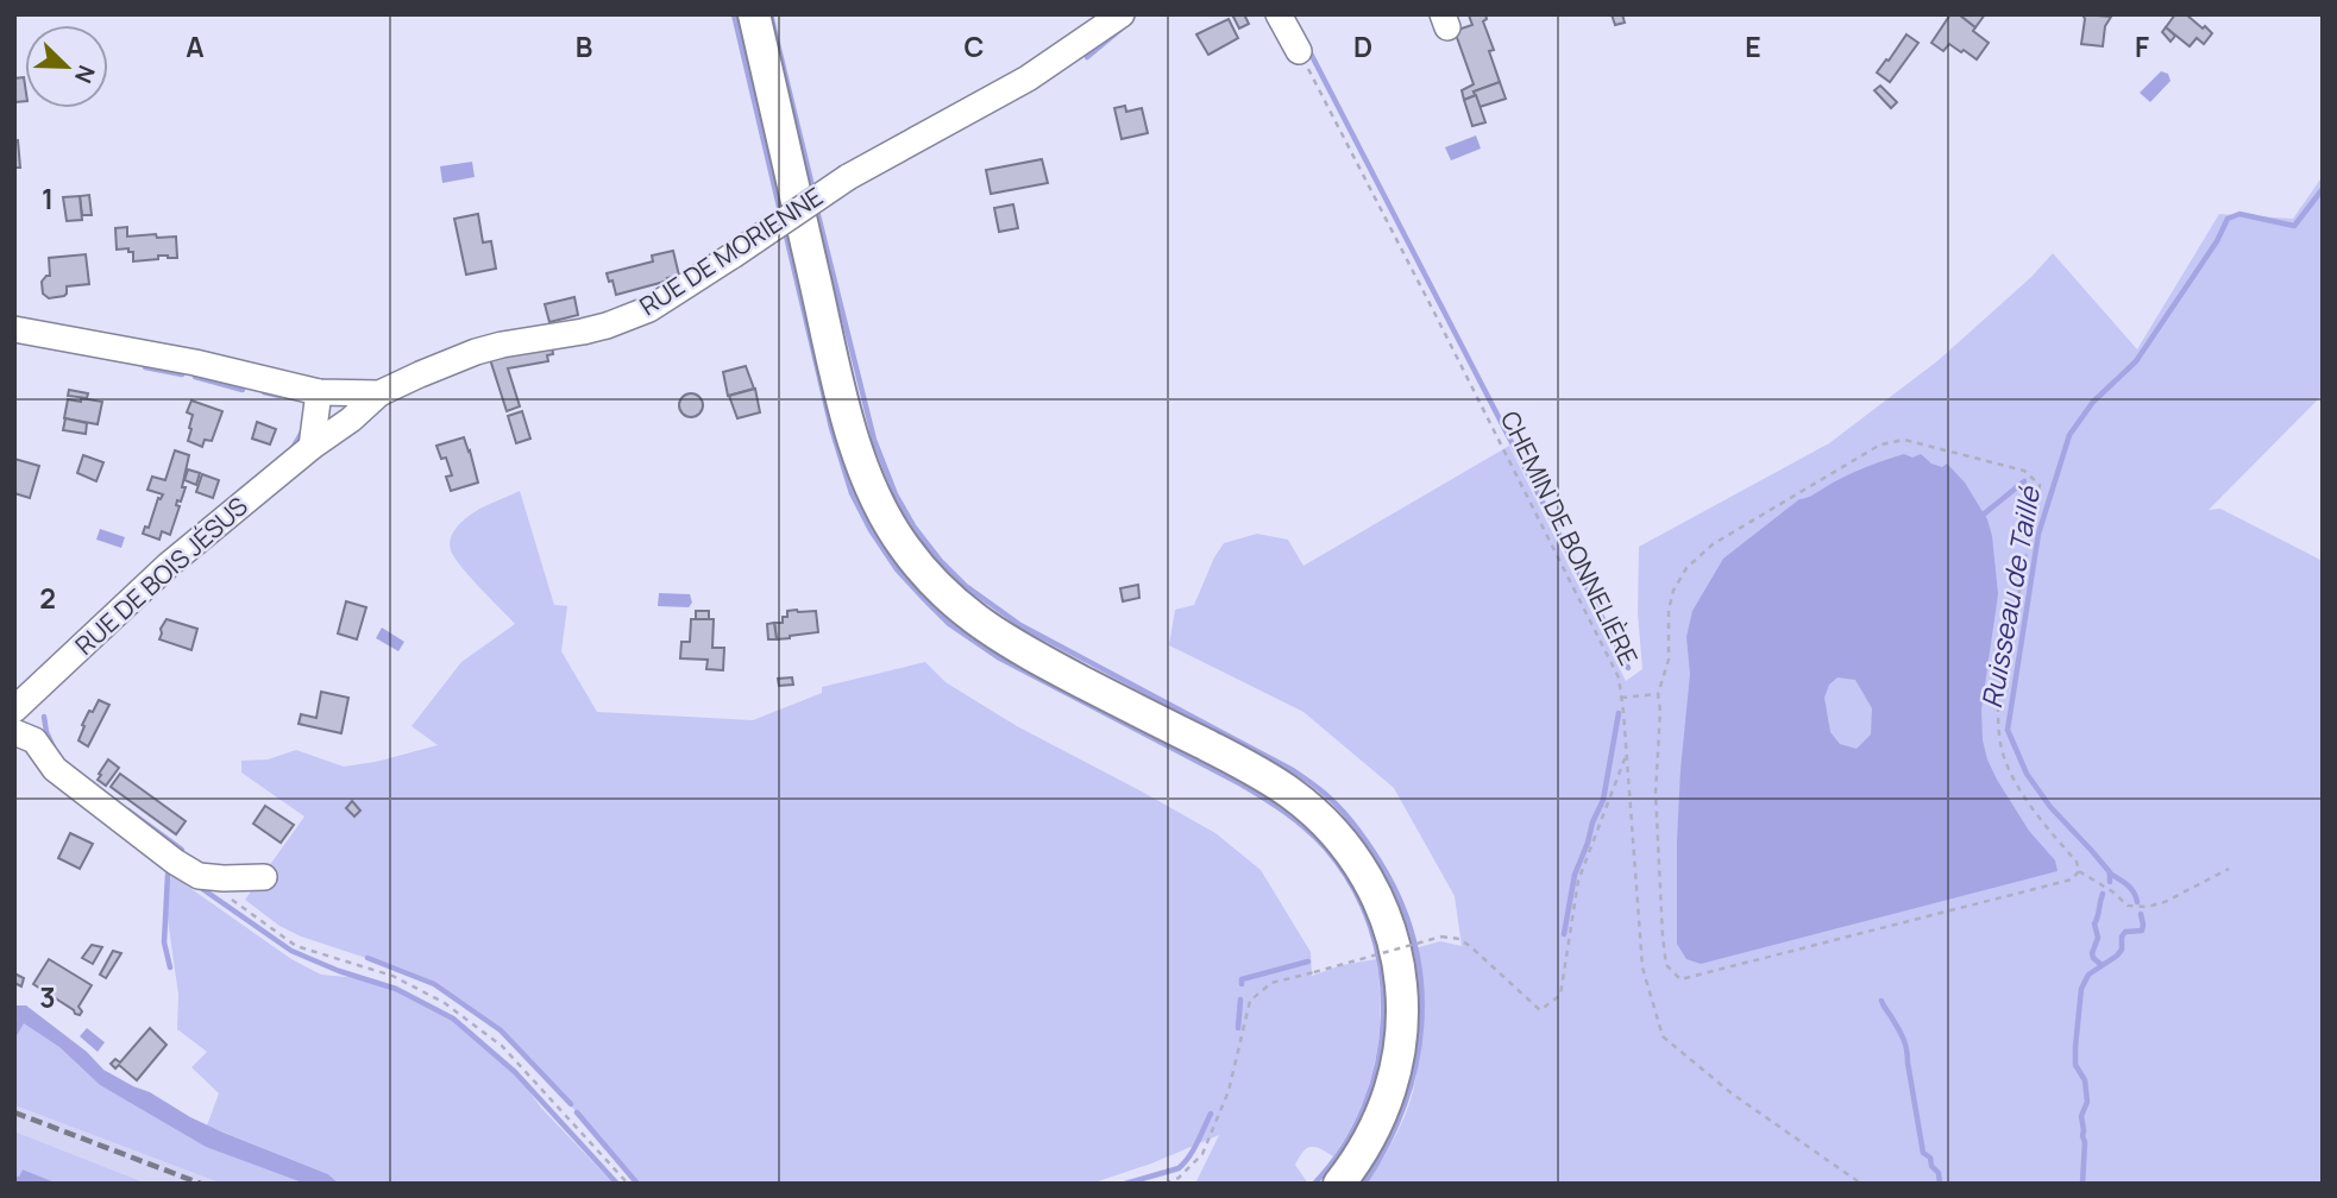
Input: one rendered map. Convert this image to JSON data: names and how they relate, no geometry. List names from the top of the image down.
{
  "streets": {
    "street": ["RUE DE MORIENNE", "RUE DE BOIS JÉSUS"],
    "path": ["CHEMIN DE BONNELIÈRE"]
  },
  "crossings": [
    ["RUE DE MORIENNE", "RUE DE BOIS JÉSUS"]
  ],
  "water": ["Ruisseau de Taillé"],
  "north": "bottom right",
  "grid": {
    "columns": [
      "A",
      "B",
      "C",
      "D",
      "E",
      "F"
    ],
    "rows": ["1", "2", "3"]
  }
}
